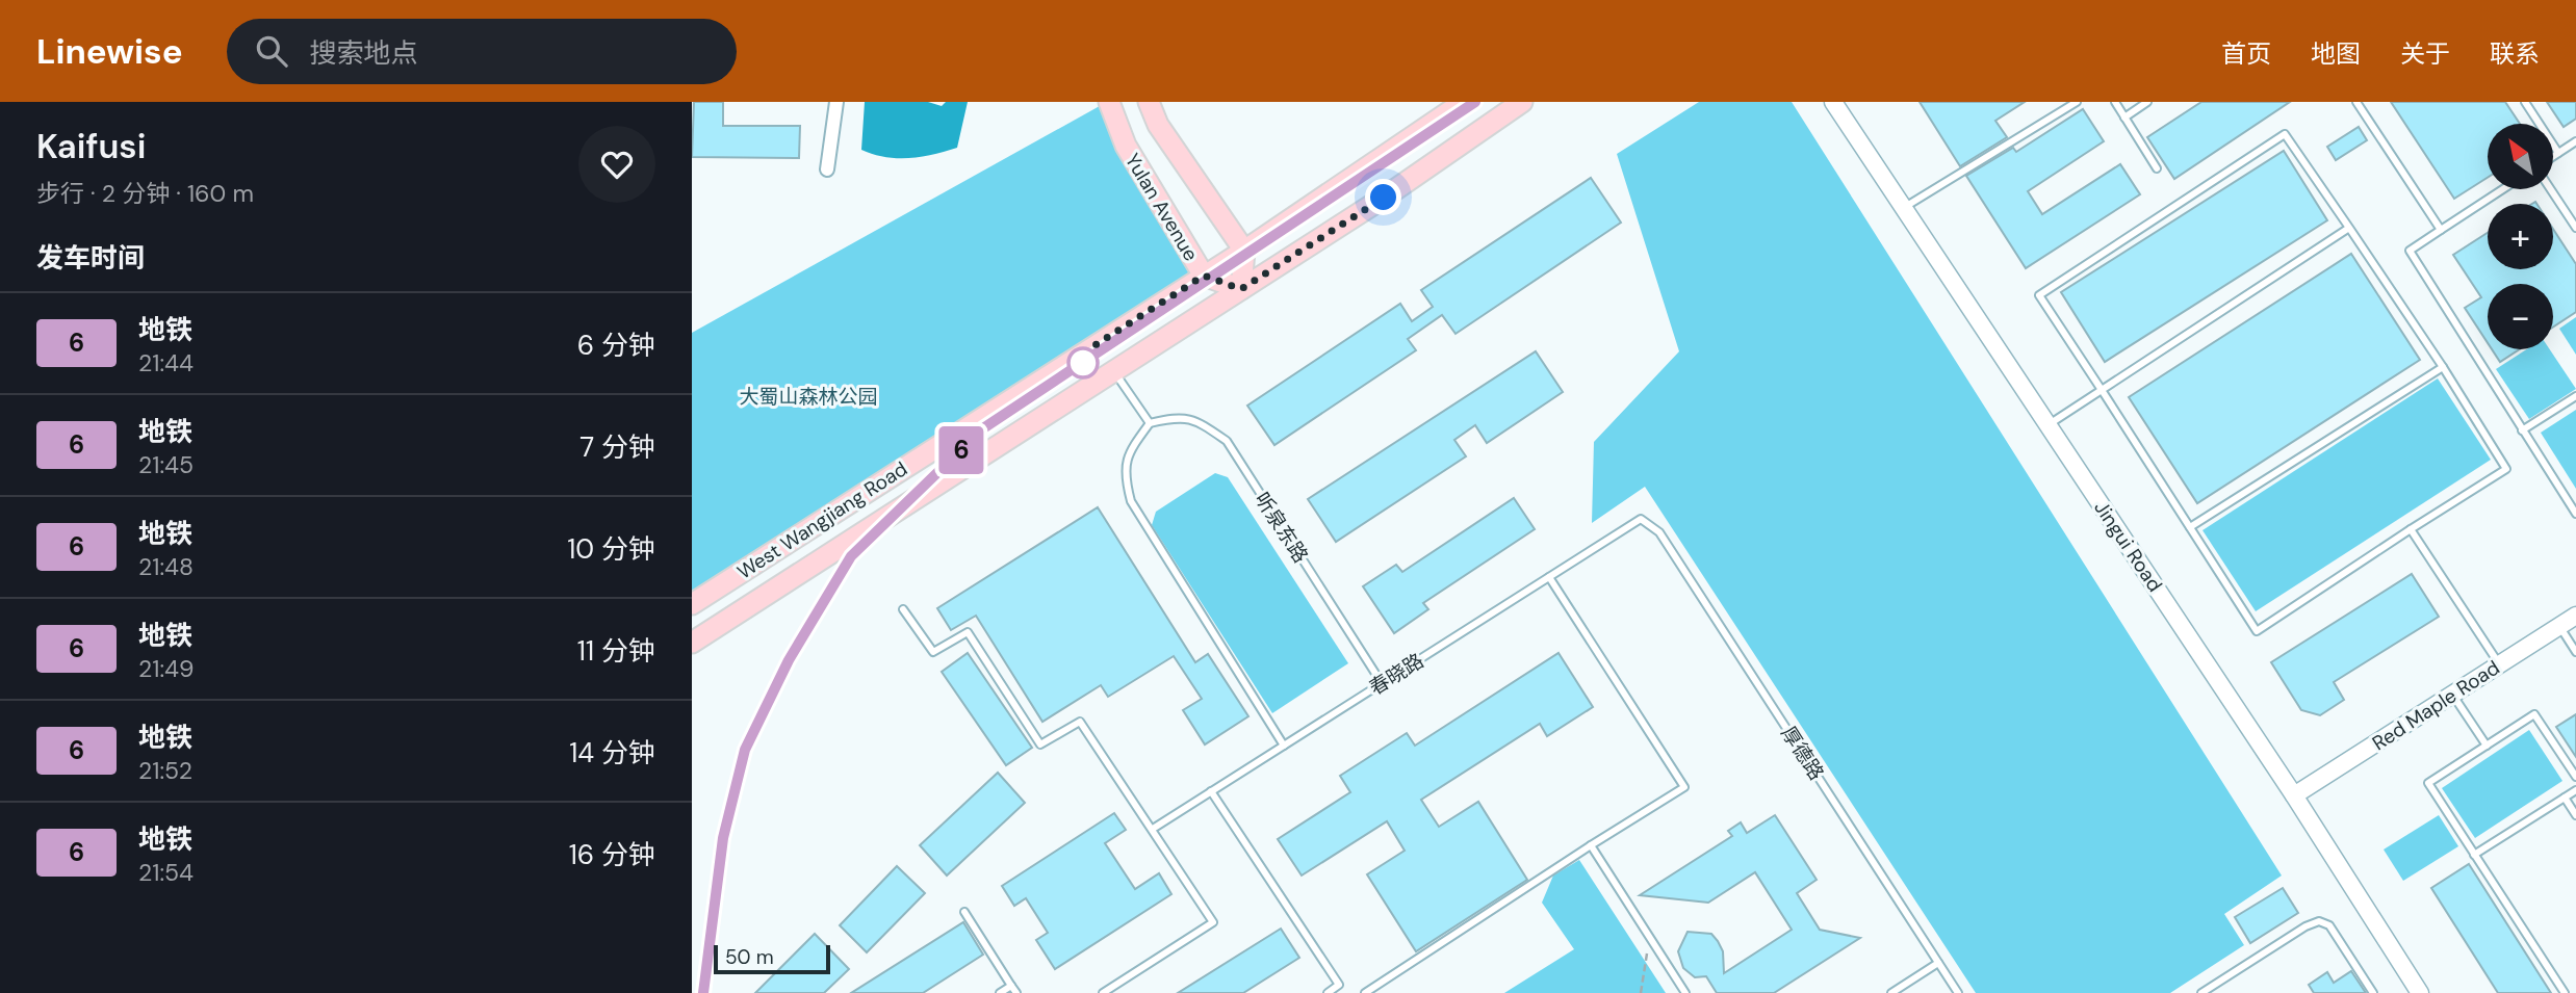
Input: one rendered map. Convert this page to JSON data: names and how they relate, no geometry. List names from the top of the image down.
{
  "streets": {
    "main road": ["Yulan Avenue", "West Wangjiang Road"],
    "street": ["Jingui Road", "Red Maple Road"],
    "lane": ["听泉东路", "春晓路", "厚德路"]
  },
  "crossings": [
    ["Yulan Avenue", "West Wangjiang Road"],
    ["听泉东路", "春晓路"],
    ["Jingui Road", "Red Maple Road"],
    ["春晓路", "厚德路"]
  ],
  "parks": ["大蜀山森林公园"],
  "lines": ["metro line 6"],
  "scale_bar": "50 m",
  "north": "top left",
  "page": {
    "header": "Linewise",
    "search": "搜索地点",
    "nav": [
      "首页",
      "地图",
      "关于",
      "联系"
    ],
    "heading": [
      ["Kaifusi", "步行 · 2 分钟 · 160 m"],
      "发车时间"
    ],
    "on_map": "6",
    "map_buttons": ["+", "−"],
    "list": [
      {
        "mark": "6",
        "name": "地铁",
        "note": "21:44",
        "value": "6 分钟"
      },
      {
        "mark": "6",
        "name": "地铁",
        "note": "21:45",
        "value": "7 分钟"
      },
      {
        "mark": "6",
        "name": "地铁",
        "note": "21:48",
        "value": "10 分钟"
      },
      {
        "mark": "6",
        "name": "地铁",
        "note": "21:49",
        "value": "11 分钟"
      },
      {
        "mark": "6",
        "name": "地铁",
        "note": "21:52",
        "value": "14 分钟"
      },
      {
        "mark": "6",
        "name": "地铁",
        "note": "21:54",
        "value": "16 分钟"
      }
    ],
    "scale": "50 m"
  }
}
